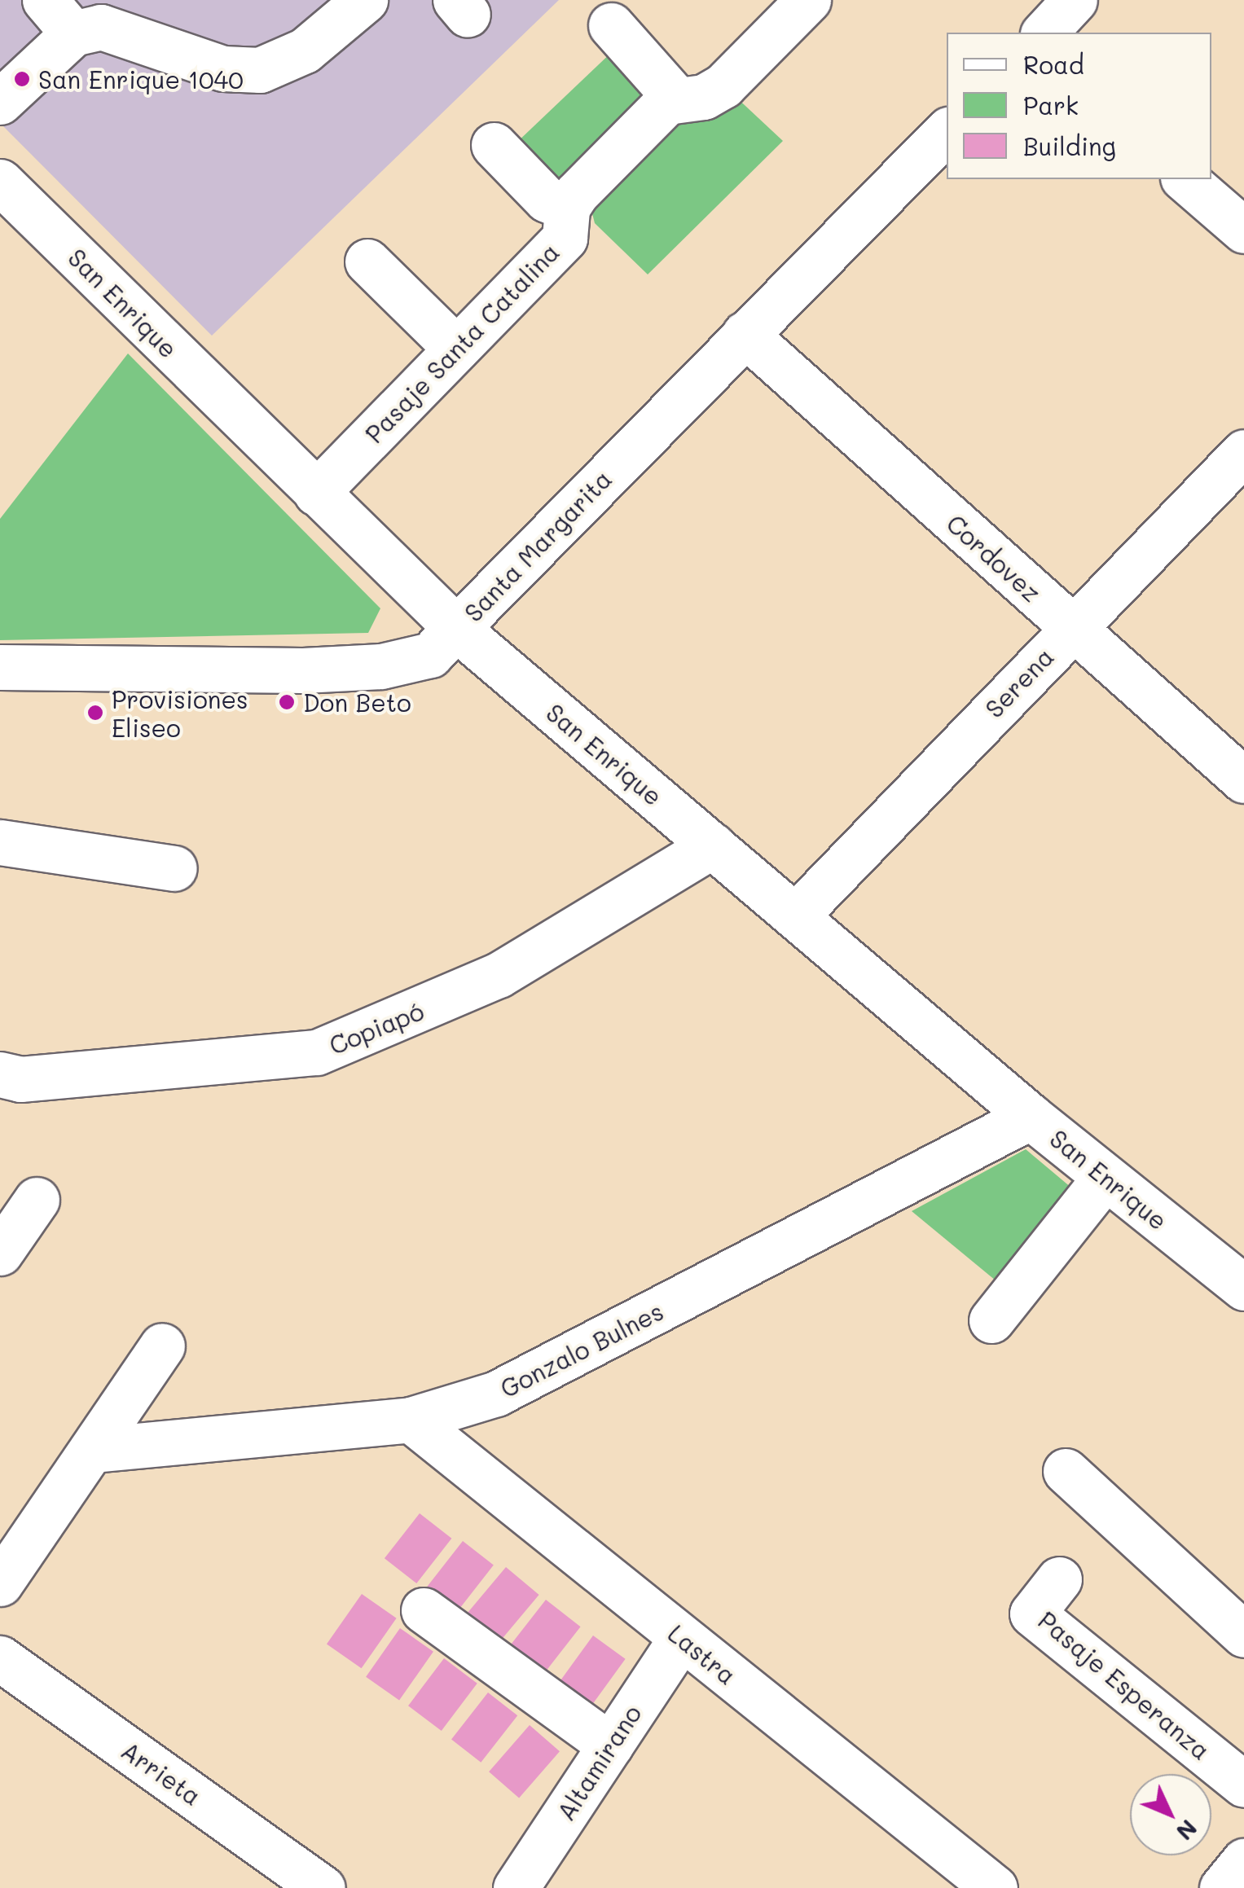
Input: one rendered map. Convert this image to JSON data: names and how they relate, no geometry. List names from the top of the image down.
{
  "streets": {
    "street": [
      "San Enrique",
      "Pasaje Santa Catalina",
      "Santa Margarita",
      "Cordovez",
      "Serena",
      "Copiapó",
      "Gonzalo Bulnes",
      "Lastra",
      "Pasaje Esperanza",
      "Altamirano",
      "Arrieta"
    ]
  },
  "crossings": [
    ["San Enrique", "Pasaje Santa Catalina"],
    ["San Enrique", "Santa Margarita"],
    ["San Enrique", "Serena"],
    ["San Enrique", "Copiapó"],
    ["San Enrique", "Gonzalo Bulnes"],
    ["Santa Margarita", "Cordovez"],
    ["Cordovez", "Serena"],
    ["Gonzalo Bulnes", "Lastra"],
    ["Lastra", "Altamirano"]
  ],
  "places": ["San Enrique 1040", "Don Beto", "Provisiones Eliseo"],
  "legend": ["Road", "Park", "Building"],
  "north": "bottom right"
}
